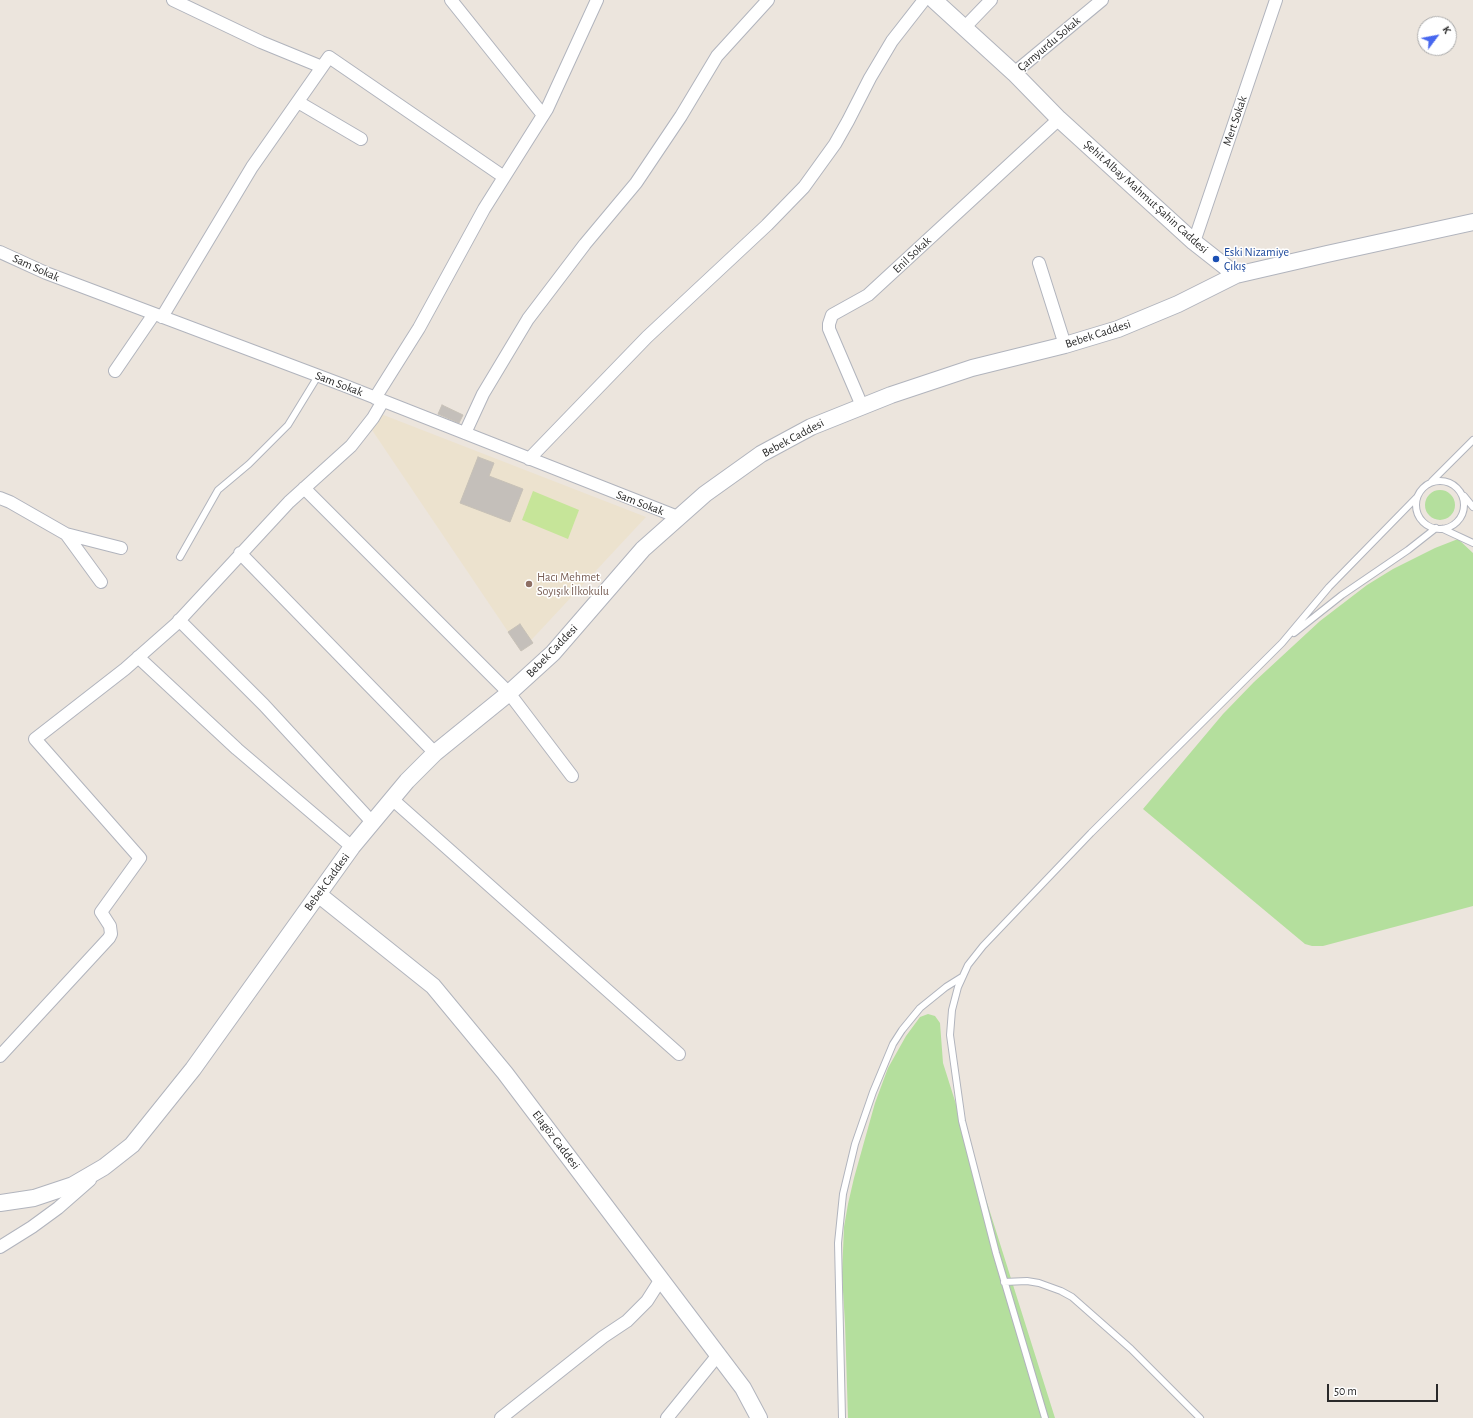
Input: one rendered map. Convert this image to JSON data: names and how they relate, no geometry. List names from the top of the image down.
{
  "streets": {
    "street": [
      "Çamyurdu Sokak",
      "Mert Sokak",
      "Şehit Albay Mahmut Şahin Caddesi",
      "Enil Sokak",
      "Sam Sokak",
      "Bebek Caddesi",
      "Elagöz Caddesi"
    ]
  },
  "crossings": [
    ["Çamyurdu Sokak", "Şehit Albay Mahmut Şahin Caddesi"],
    ["Mert Sokak", "Şehit Albay Mahmut Şahin Caddesi"],
    ["Şehit Albay Mahmut Şahin Caddesi", "Enil Sokak"],
    ["Şehit Albay Mahmut Şahin Caddesi", "Bebek Caddesi"],
    ["Enil Sokak", "Bebek Caddesi"],
    ["Sam Sokak", "Bebek Caddesi"],
    ["Bebek Caddesi", "Elagöz Caddesi"]
  ],
  "places": ["Eski Nizamiye Çıkış", "Hacı Mehmet Soyışık İlkokulu"],
  "scale_bar": "50 m",
  "north": "top right"
}
